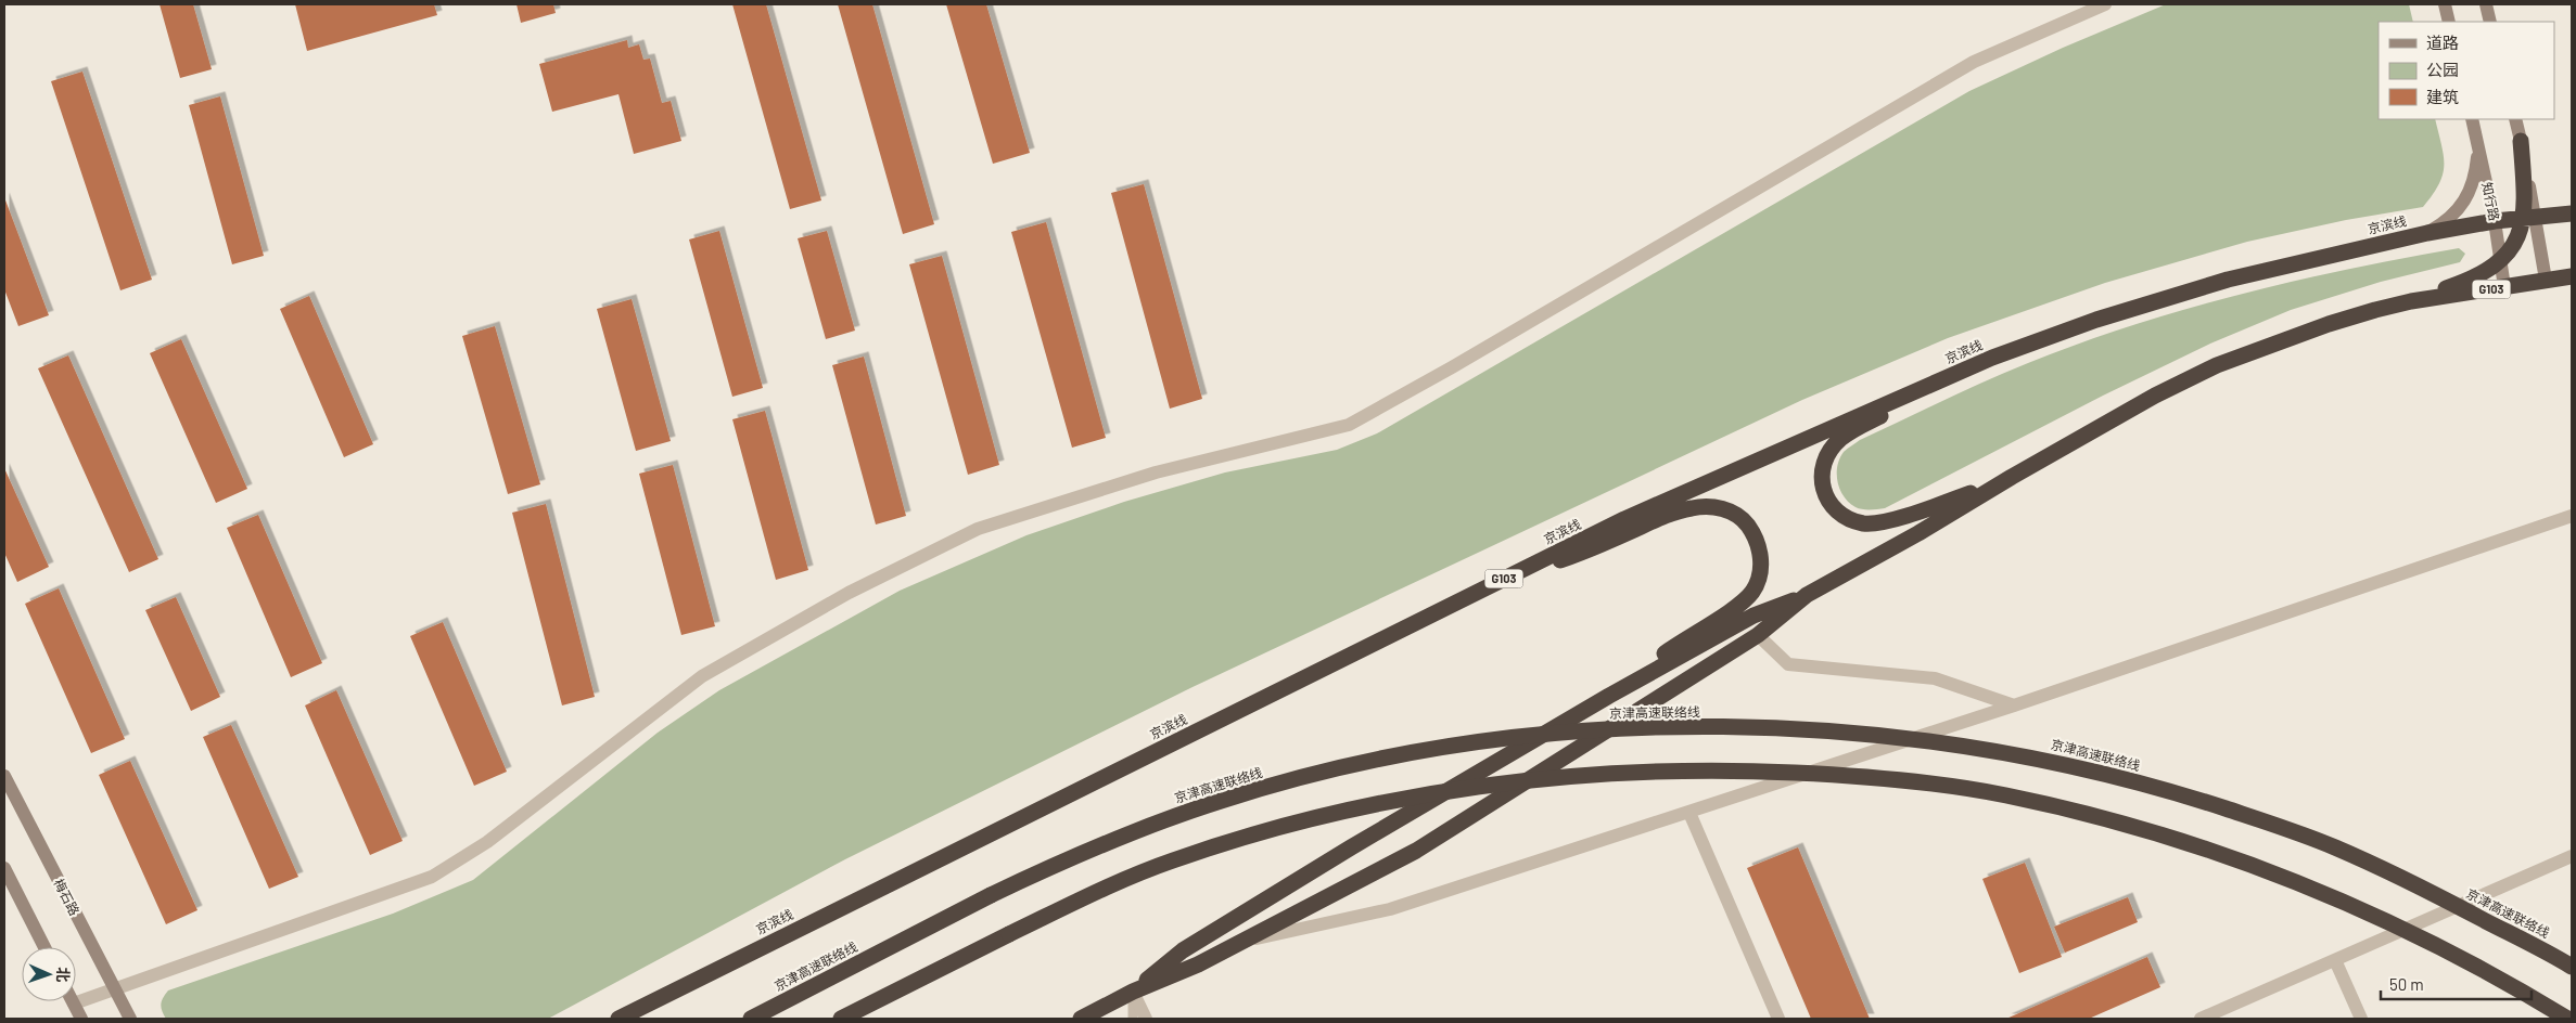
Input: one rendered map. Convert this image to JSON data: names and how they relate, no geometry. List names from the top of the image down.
{
  "streets": {
    "highway": ["京滨线", "G103", "京津高速联络线"],
    "main road": ["知行路", "梅石路"]
  },
  "crossings": [
    ["知行路", "京滨线"],
    ["知行路", "G103"]
  ],
  "legend": ["道路", "公园", "建筑"],
  "scale_bar": "50 m",
  "north": "right"
}
